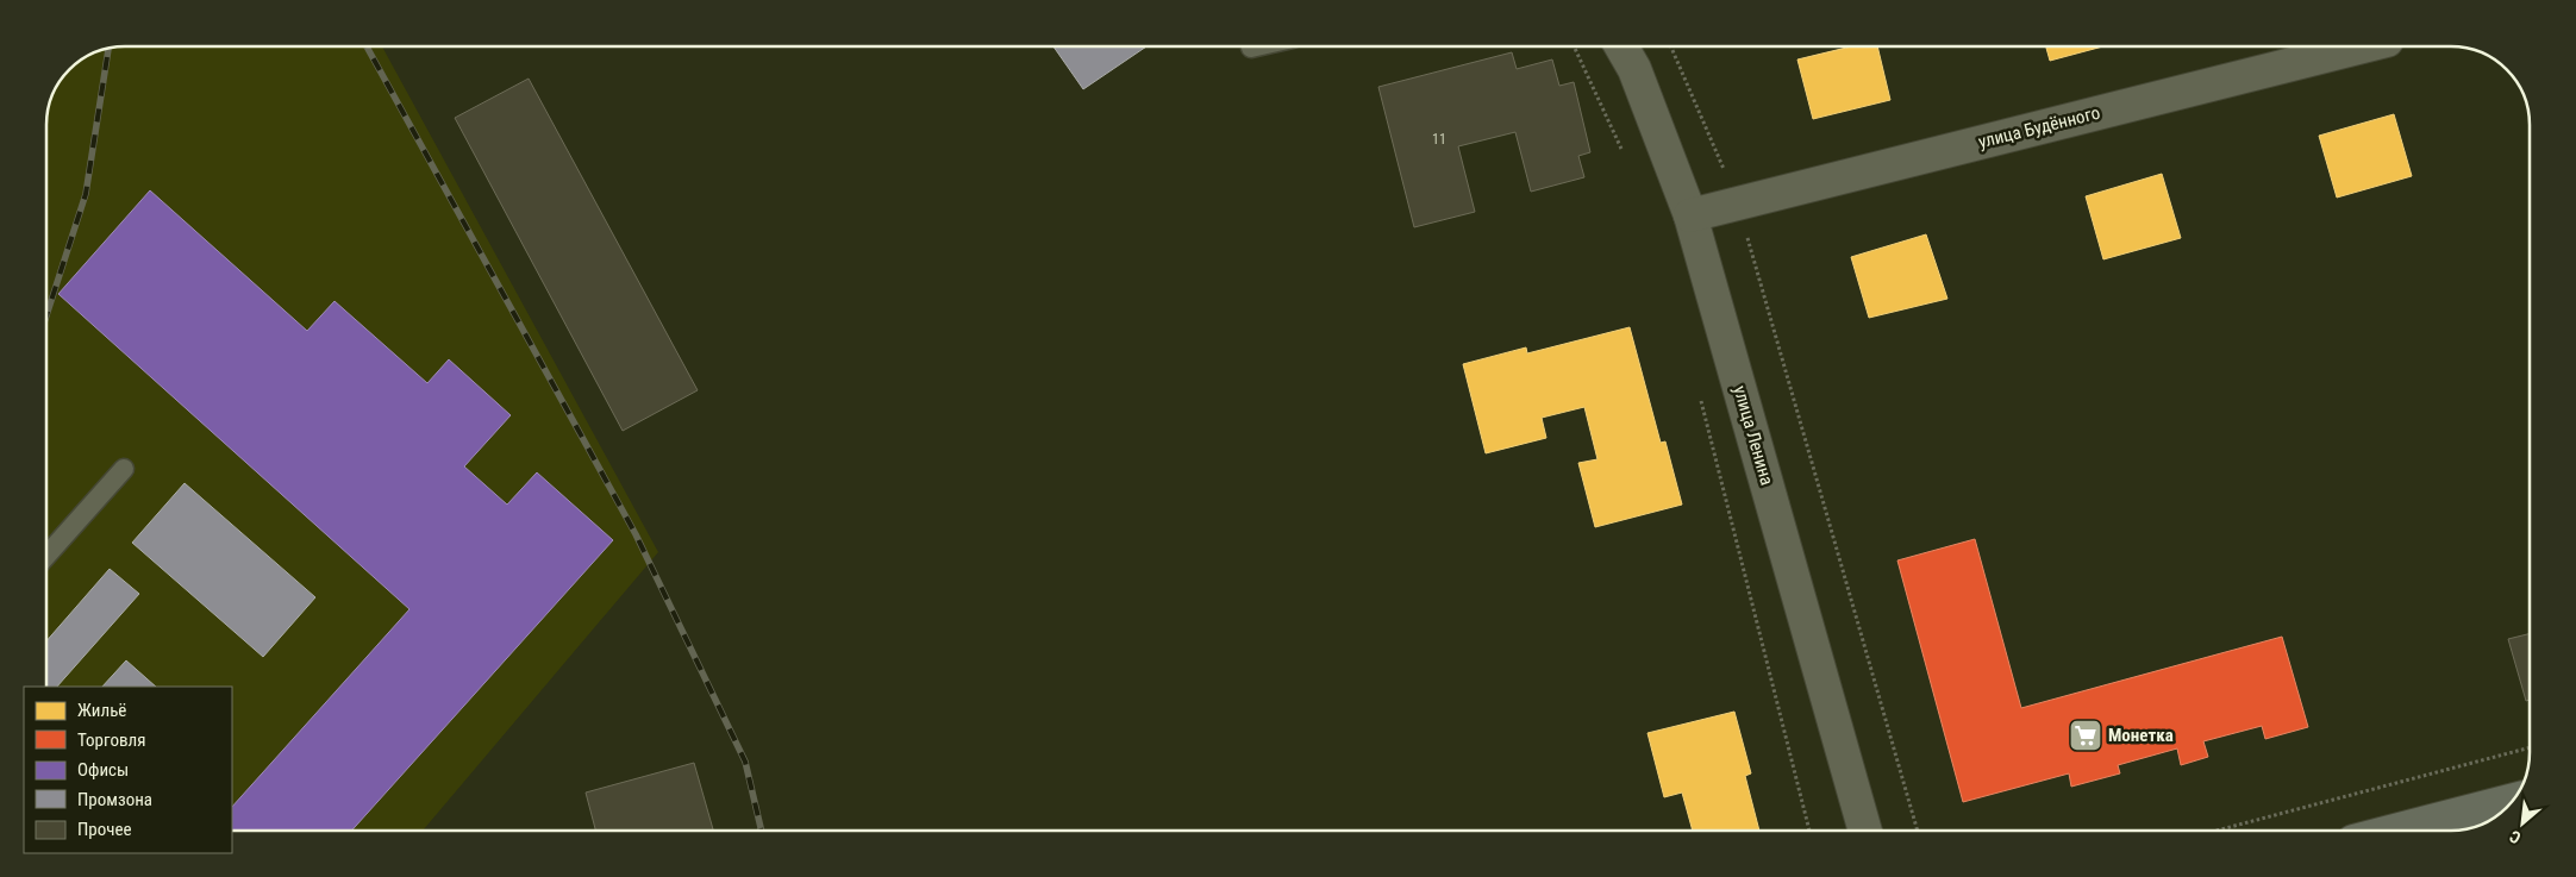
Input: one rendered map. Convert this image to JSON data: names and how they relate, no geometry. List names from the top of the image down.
{
  "streets": {
    "street": ["улица Будённого", "улица Ленина"]
  },
  "crossings": [
    ["улица Будённого", "улица Ленина"]
  ],
  "places": {
    "supermarket": ["Монетка"]
  },
  "house_numbers": ["11"],
  "legend": [
    "Жильё",
    "Торговля",
    "Офисы",
    "Промзона",
    "Прочее"
  ],
  "north": "bottom left"
}
